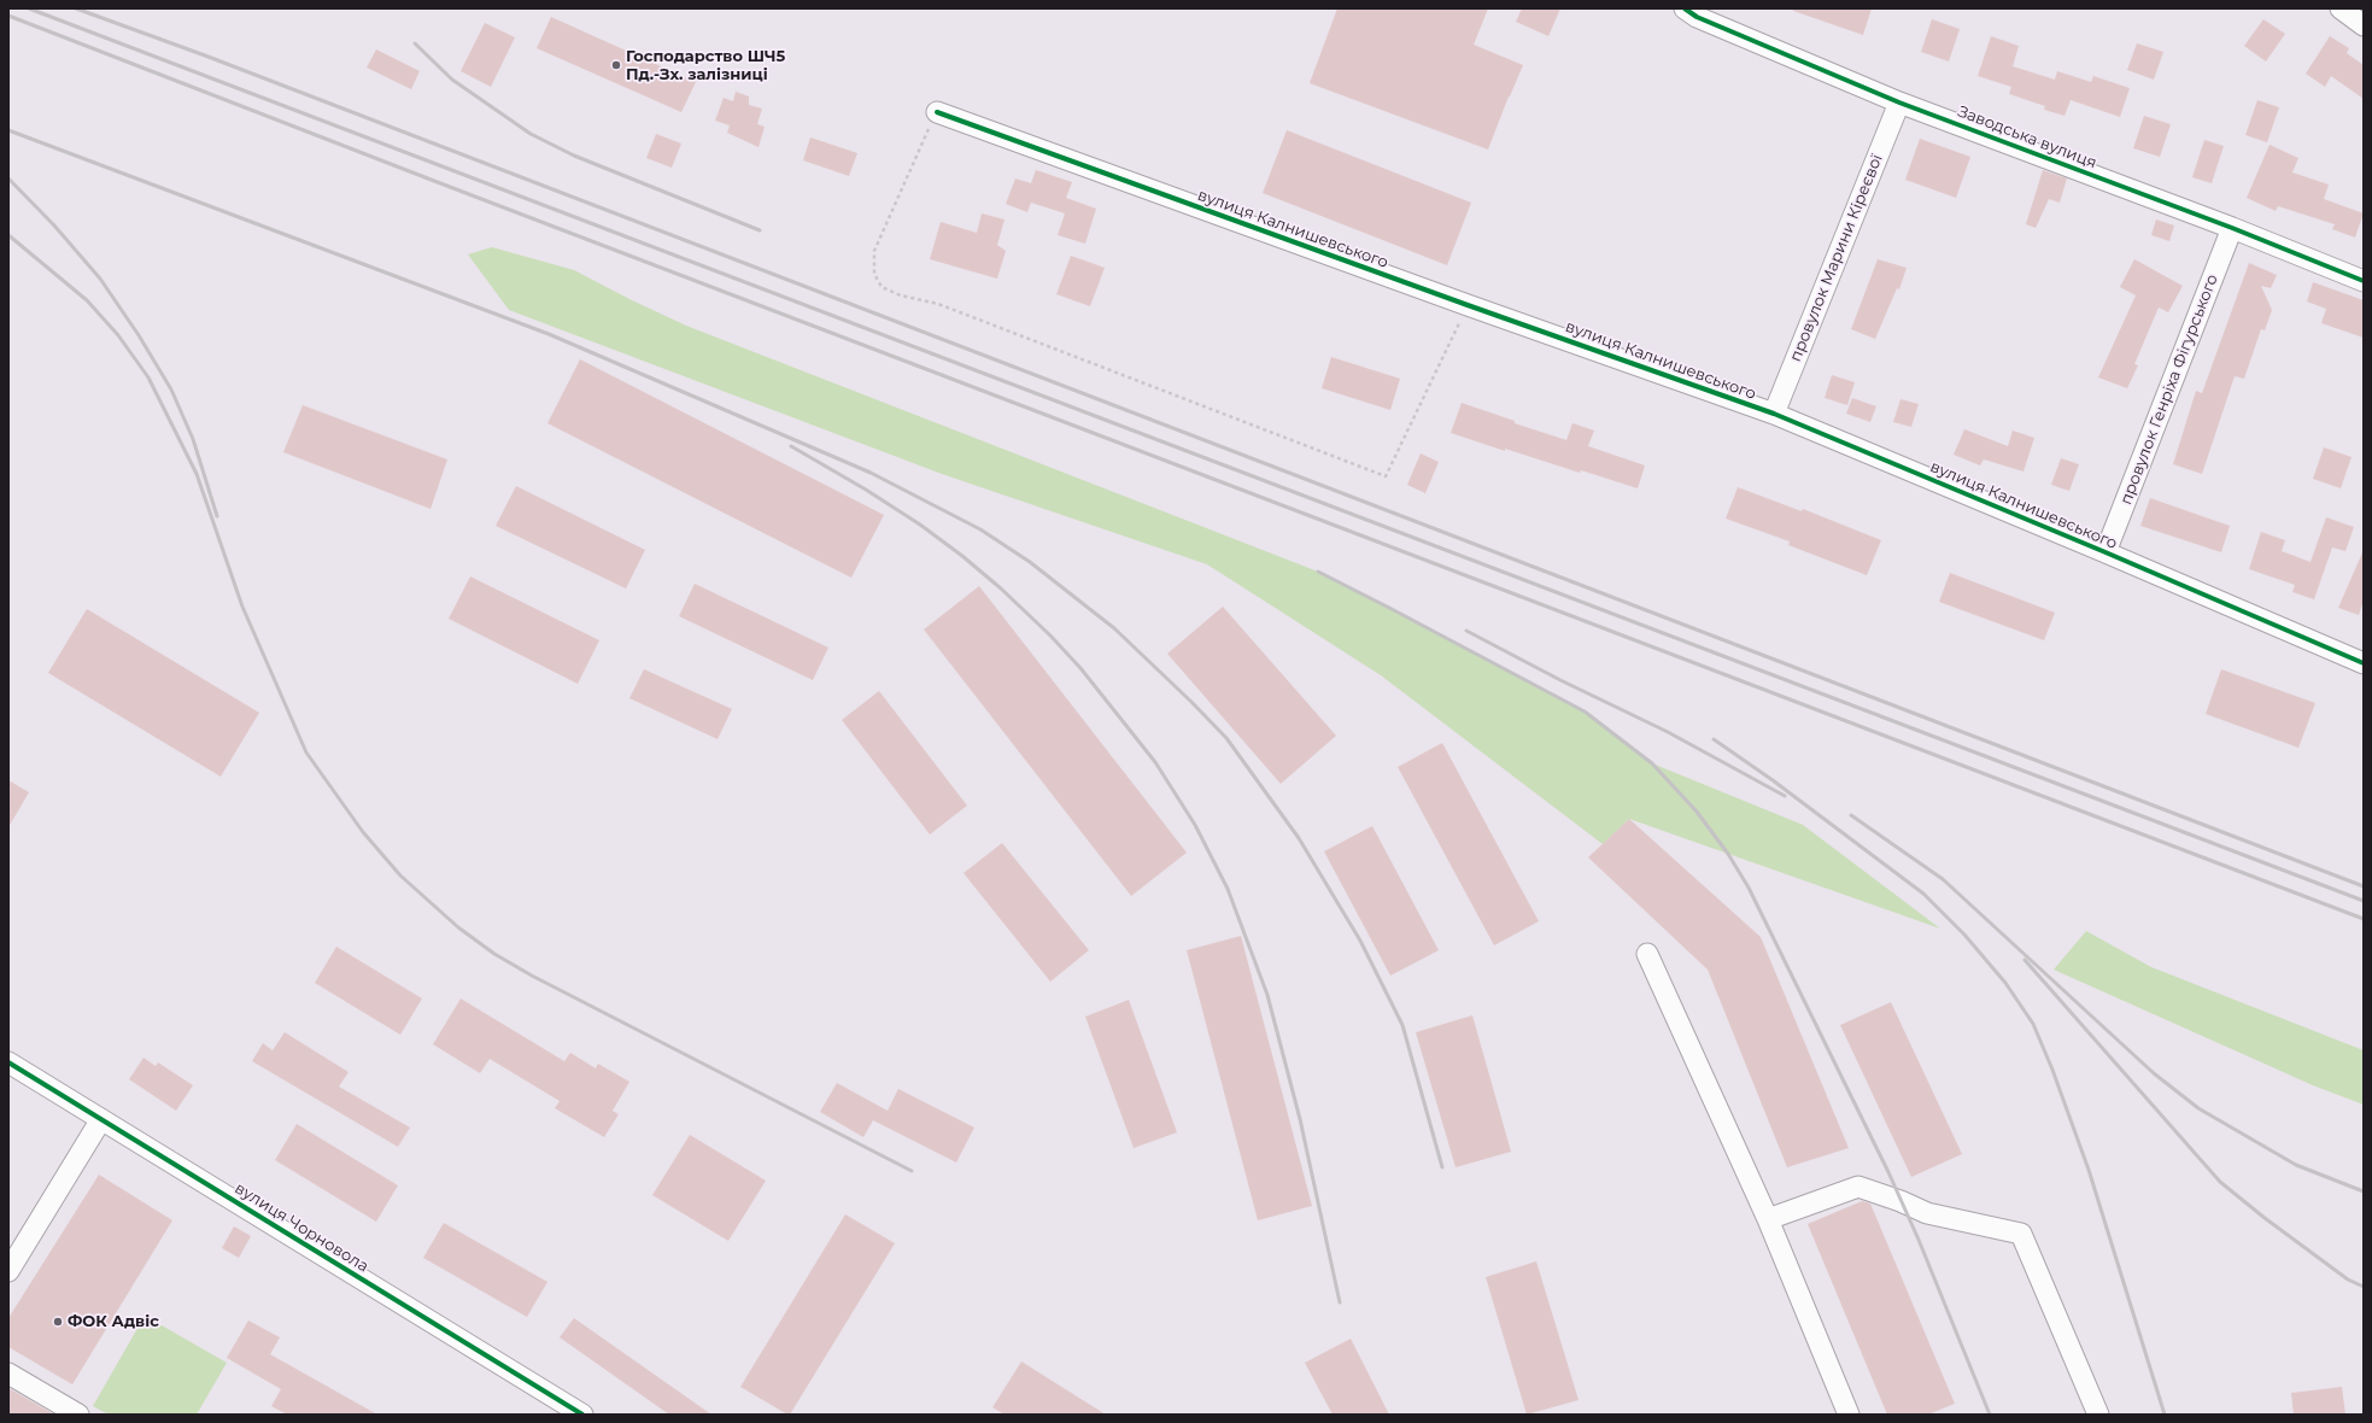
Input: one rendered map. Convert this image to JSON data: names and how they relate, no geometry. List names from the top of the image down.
{
  "streets": {
    "street": [
      "Заводська вулиця",
      "вулиця Калнишевського",
      "провулок Марини Кіреєвої",
      "провулок Генріха Фігурського",
      "вулиця Чорновола"
    ]
  },
  "crossings": [
    ["Заводська вулиця", "провулок Марини Кіреєвої"],
    ["Заводська вулиця", "провулок Генріха Фігурського"],
    ["вулиця Калнишевського", "провулок Марини Кіреєвої"],
    ["вулиця Калнишевського", "провулок Генріха Фігурського"]
  ],
  "places": ["Господарство ШЧ5 Пд.-Зх. залізниці", "ФОК Адвіс"]
}
